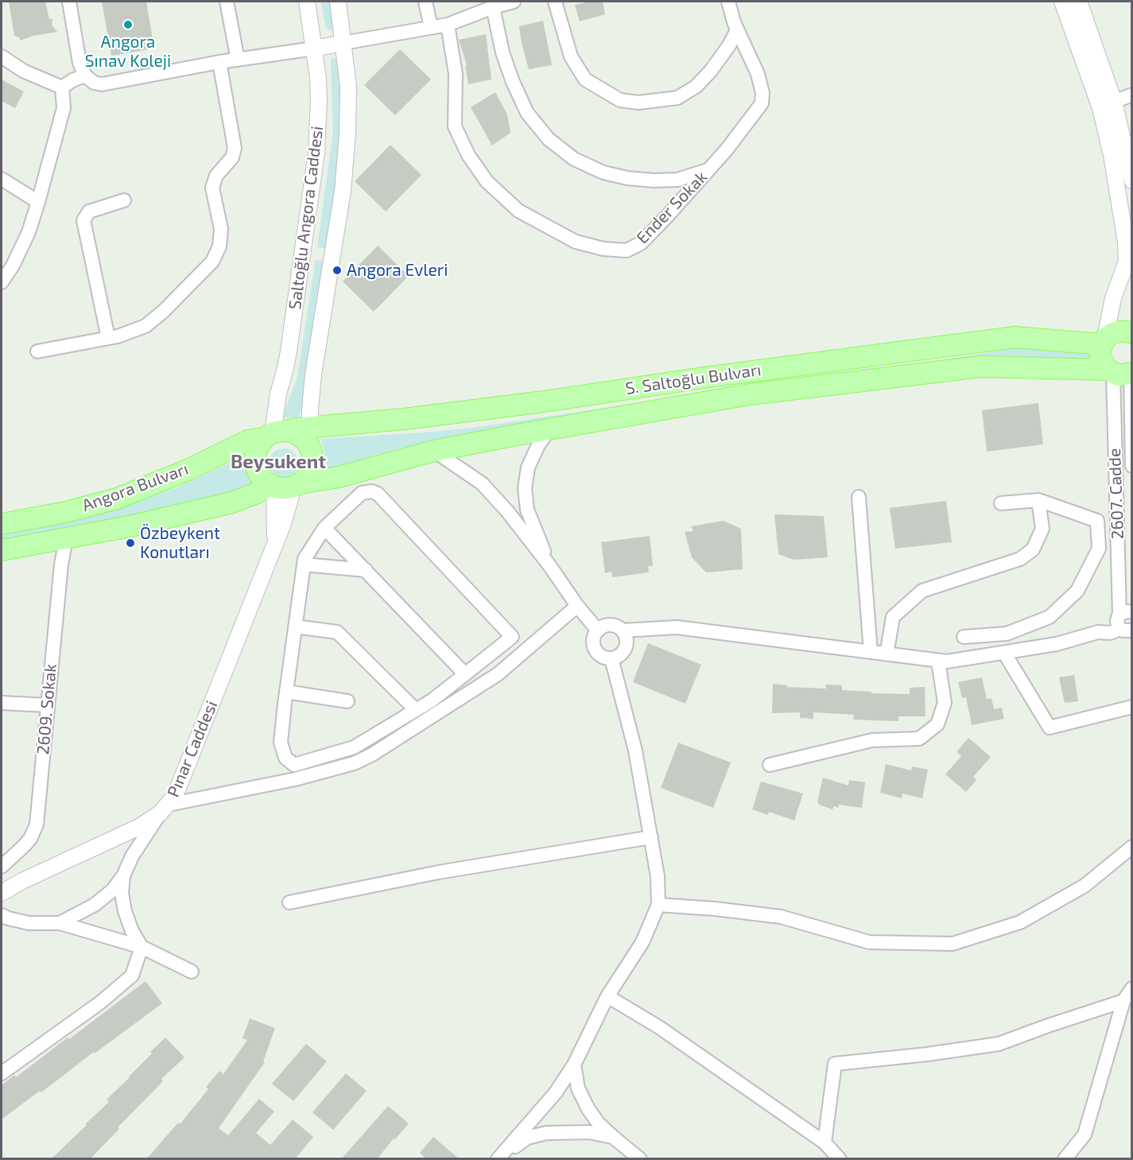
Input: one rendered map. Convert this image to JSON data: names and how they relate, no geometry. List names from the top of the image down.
{
  "streets": {
    "main road": ["S. Saltoğlu Bulvarı", "Angora Bulvarı"],
    "street": [
      "Ender Sokak",
      "Saltoğlu Angora Caddesi",
      "2607. Cadde",
      "2609. Sokak",
      "Pınar Caddesi"
    ]
  },
  "crossings": [
    ["Saltoğlu Angora Caddesi", "S. Saltoğlu Bulvarı"],
    ["Saltoğlu Angora Caddesi", "Angora Bulvarı"],
    ["Saltoğlu Angora Caddesi", "Pınar Caddesi"],
    ["S. Saltoğlu Bulvarı", "Angora Bulvarı"],
    ["S. Saltoğlu Bulvarı", "2607. Cadde"],
    ["S. Saltoğlu Bulvarı", "Pınar Caddesi"],
    ["Angora Bulvarı", "2609. Sokak"],
    ["Angora Bulvarı", "Pınar Caddesi"]
  ],
  "districts": ["Beysukent"],
  "places": ["Angora Sınav Koleji", "Angora Evleri", "Özbeykent Konutları"]
}
